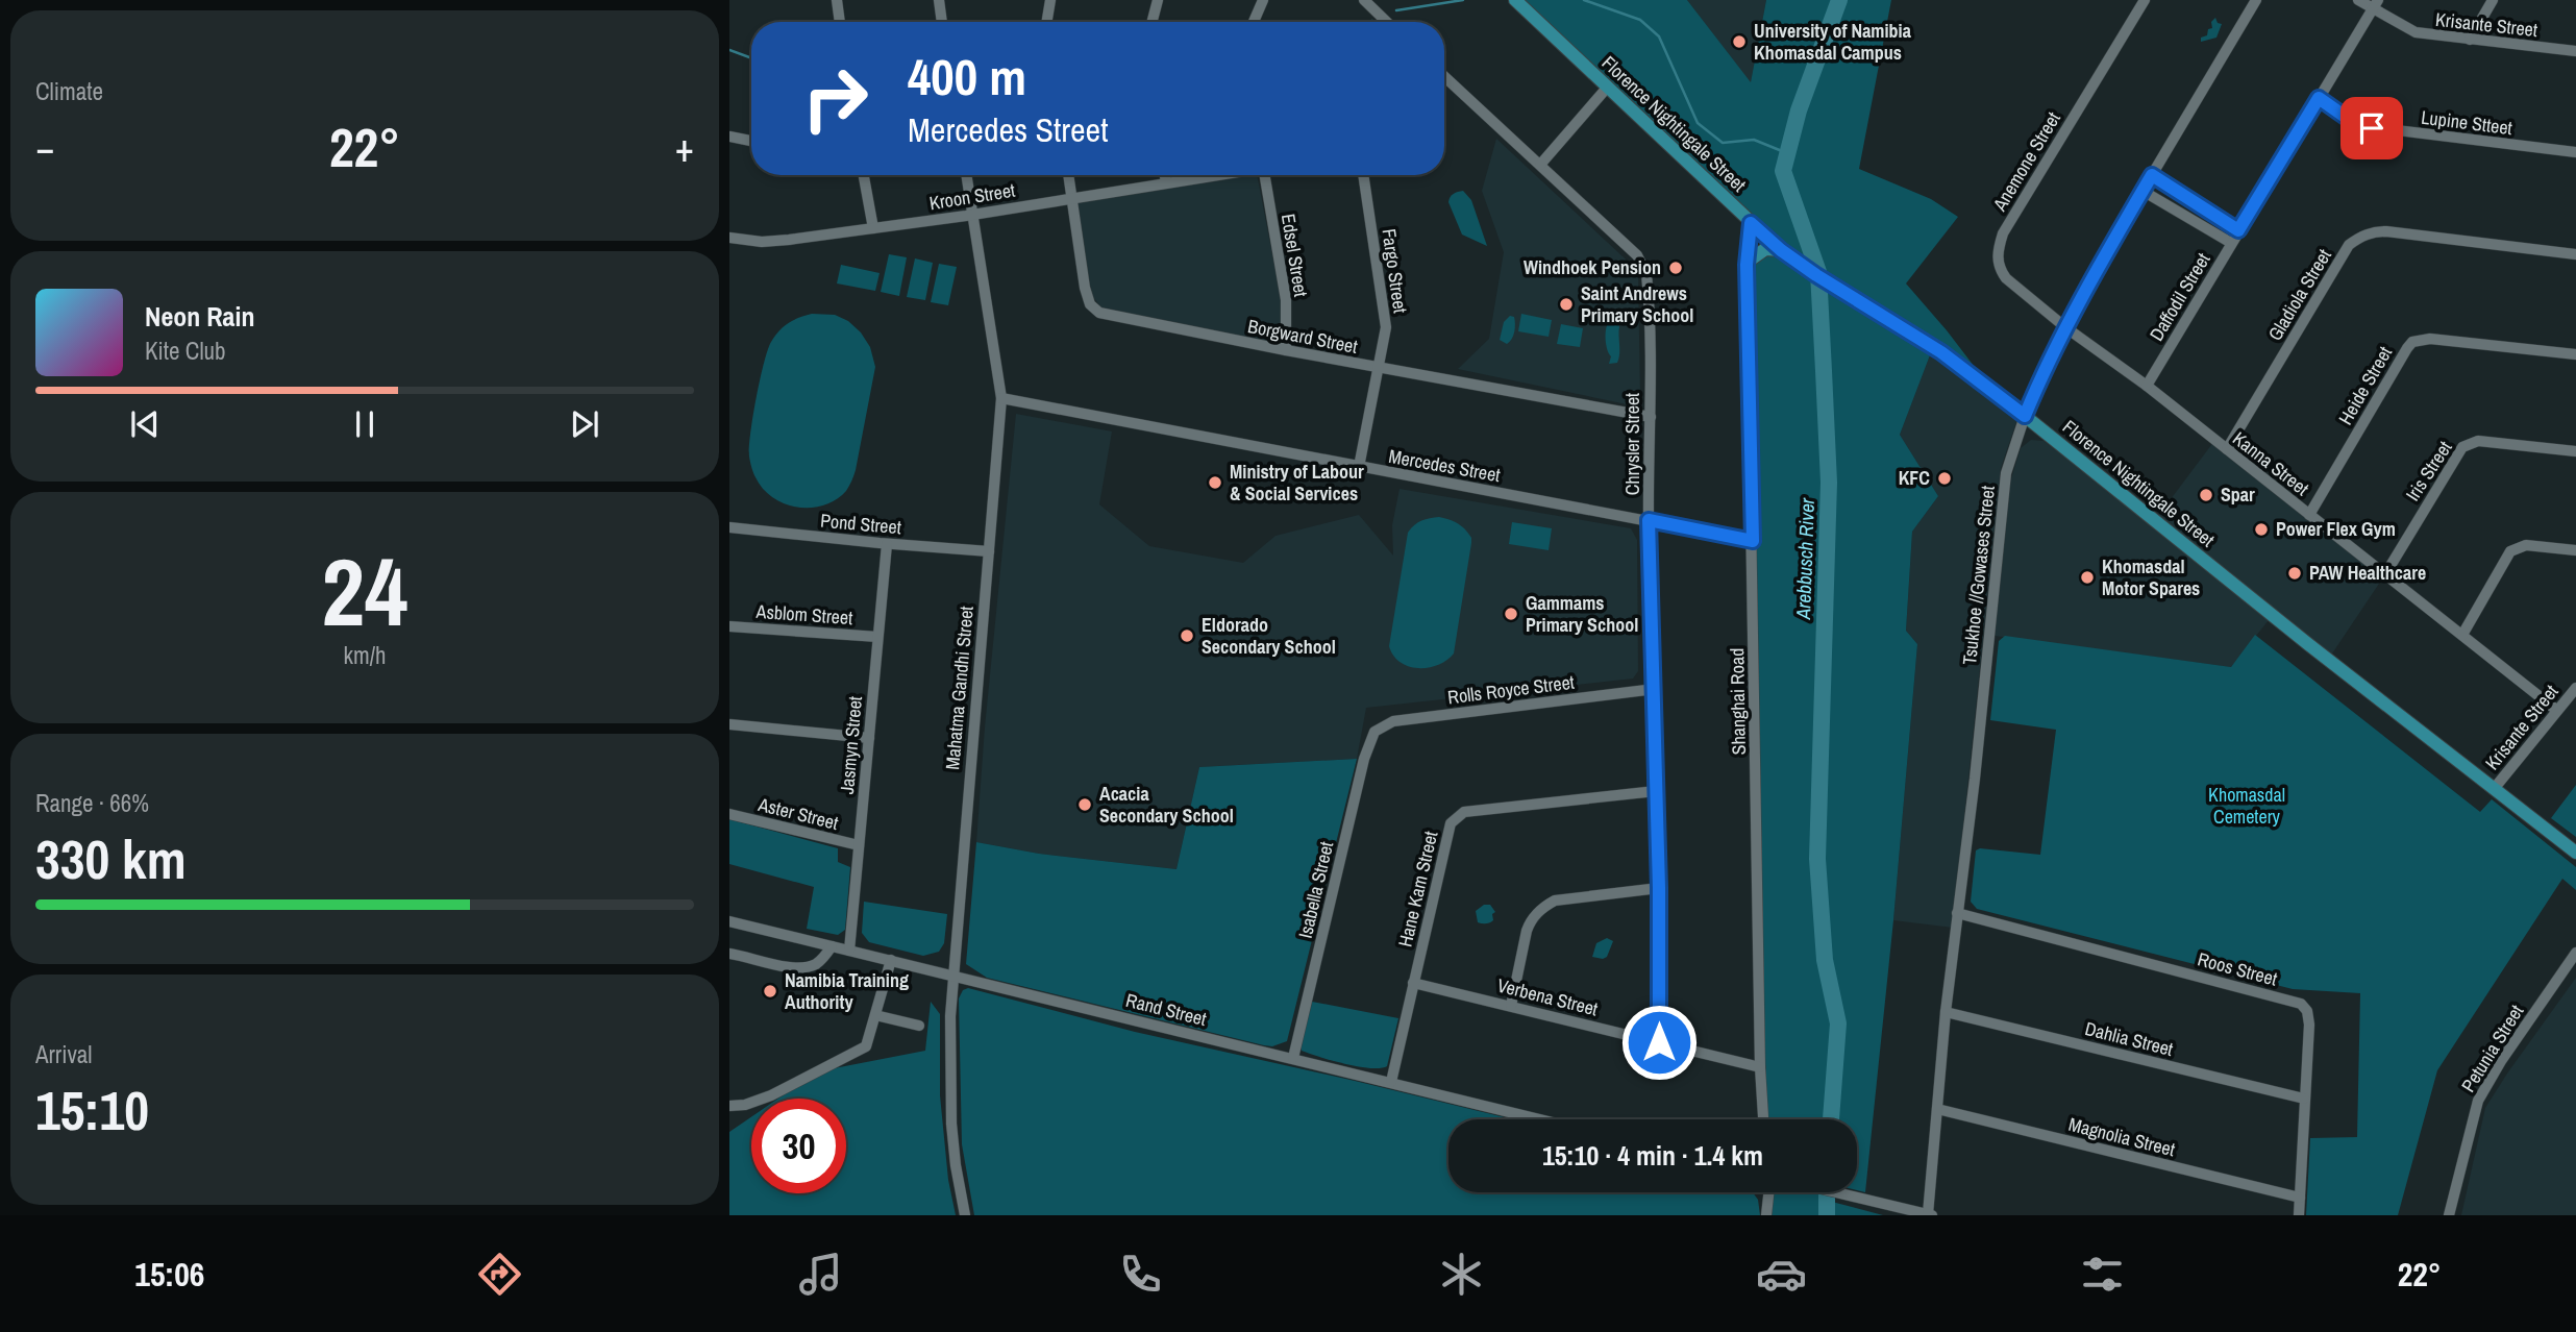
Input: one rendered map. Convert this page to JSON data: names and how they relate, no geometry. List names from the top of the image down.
{
  "streets": {
    "main road": ["Florence Nightingale Street"],
    "street": [
      "Krisante Street",
      "Lupine Stteet",
      "Anemone Street",
      "Kroon Street",
      "Edsel Street",
      "Fargo Street",
      "Gladiola Street",
      "Daffodil Street",
      "Borgward Street",
      "Heide Street",
      "Chrysler Street",
      "Kanna Street",
      "Mercedes Street",
      "Iris Street",
      "Pond Street",
      "Tsukhoe //Gowases Street",
      "Asblom Street",
      "Mahatma Gandhi Street",
      "Rolls Royce Street",
      "Shanghai Road",
      "Jasmyn Street",
      "Aster Street",
      "Hane Kam Street",
      "Isabella Street",
      "Roos Street",
      "Verbena Street",
      "Rand Street",
      "Dahlia Street",
      "Petunia Street",
      "Magnolia Street"
    ]
  },
  "crossings": [
    ["Krisante Street", "Florence Nightingale Street"],
    ["Krisante Street", "Daffodil Street"],
    ["Krisante Street", "Kanna Street"],
    ["Lupine Stteet", "Daffodil Street"],
    ["Florence Nightingale Street", "Tsukhoe //Gowases Street"],
    ["Florence Nightingale Street", "Shanghai Road"],
    ["Anemone Street", "Kanna Street"],
    ["Anemone Street", "Tsukhoe //Gowases Street"],
    ["Kroon Street", "Borgward Street"],
    ["Kroon Street", "Mahatma Gandhi Street"],
    ["Edsel Street", "Borgward Street"],
    ["Fargo Street", "Borgward Street"],
    ["Fargo Street", "Mercedes Street"],
    ["Gladiola Street", "Kanna Street"],
    ["Daffodil Street", "Kanna Street"],
    ["Borgward Street", "Chrysler Street"],
    ["Heide Street", "Kanna Street"],
    ["Chrysler Street", "Mercedes Street"],
    ["Chrysler Street", "Rolls Royce Street"],
    ["Chrysler Street", "Hane Kam Street"],
    ["Chrysler Street", "Verbena Street"],
    ["Kanna Street", "Iris Street"],
    ["Kanna Street", "Tsukhoe //Gowases Street"],
    ["Mercedes Street", "Mahatma Gandhi Street"],
    ["Mercedes Street", "Shanghai Road"],
    ["Pond Street", "Mahatma Gandhi Street"],
    ["Pond Street", "Jasmyn Street"],
    ["Tsukhoe //Gowases Street", "Roos Street"],
    ["Tsukhoe //Gowases Street", "Dahlia Street"],
    ["Tsukhoe //Gowases Street", "Magnolia Street"],
    ["Asblom Street", "Jasmyn Street"],
    ["Mahatma Gandhi Street", "Rand Street"],
    ["Rolls Royce Street", "Isabella Street"],
    ["Shanghai Road", "Verbena Street"],
    ["Jasmyn Street", "Aster Street"],
    ["Jasmyn Street", "Rand Street"],
    ["Hane Kam Street", "Verbena Street"],
    ["Hane Kam Street", "Rand Street"],
    ["Isabella Street", "Rand Street"],
    ["Roos Street", "Dahlia Street"],
    ["Roos Street", "Magnolia Street"]
  ],
  "water": ["Arebbusch River"],
  "parks": ["Khomasdal Cemetery"],
  "places": [
    "University of Namibia Khomasdal Campus",
    "Windhoek Pension",
    "Saint Andrews Primary School",
    "KFC",
    "Ministry of Labour & Social Services",
    "Spar",
    "Power Flex Gym",
    "PAW Healthcare",
    "Khomasdal Motor Spares",
    "Gammams Primary School",
    "Eldorado Secondary School",
    "Acacia Secondary School",
    "Namibia Training Authority"
  ],
  "page": {
    "tile": [
      "Climate",
      ["24", "km/h"],
      ["Range · 66%", "330 km"],
      ["Arrival", "15:10"]
    ],
    "turn": ["400 m", "Mercedes Street"],
    "heat": ["−", "22°", "+"],
    "song": ["Neon Rain", "Kite Club"],
    "limit": "30",
    "trip": "15:10 · 4 min · 1.4 km",
    "tabs": ["15:06", "22°"]
  }
}
